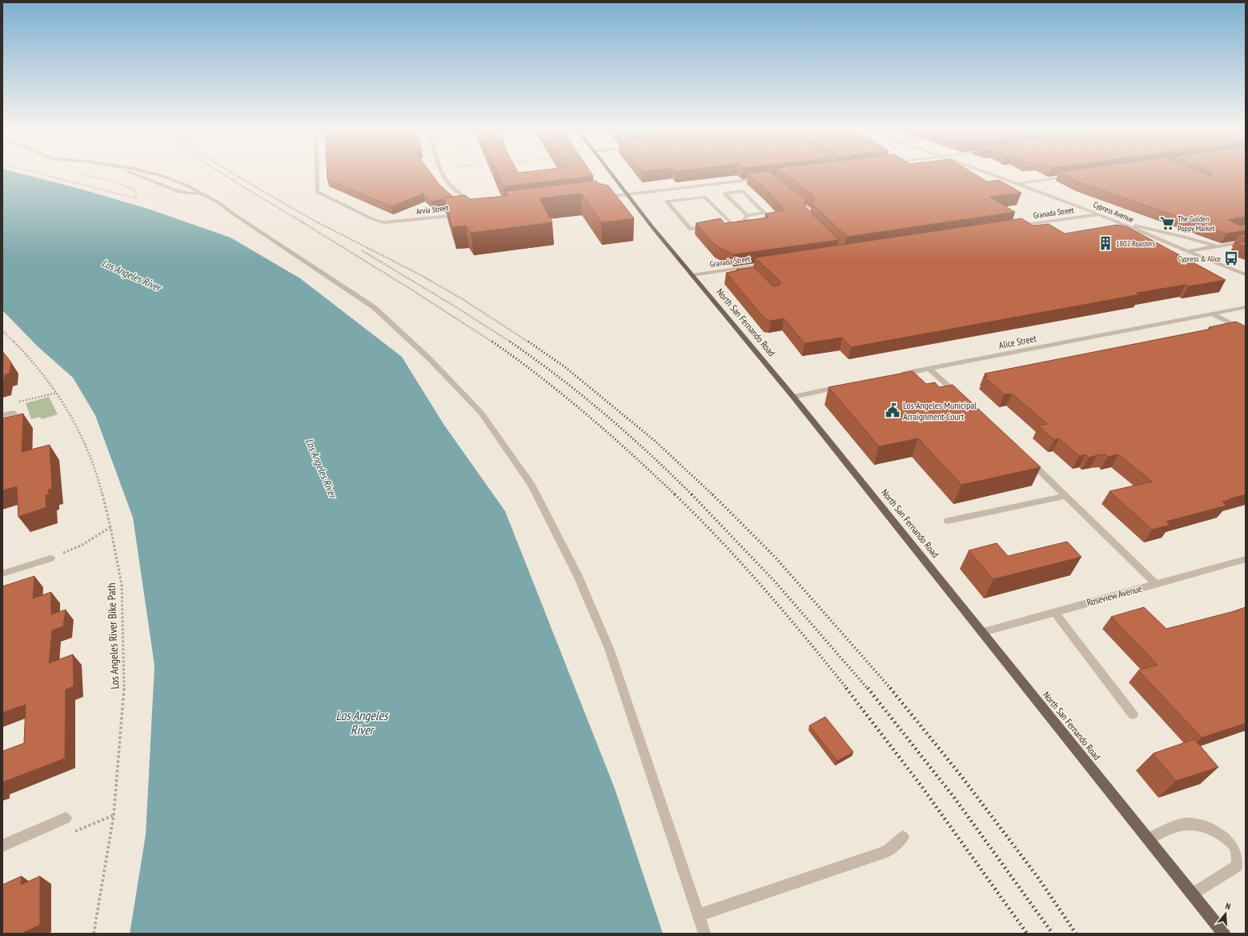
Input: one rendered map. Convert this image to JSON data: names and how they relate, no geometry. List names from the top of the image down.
{
  "streets": {
    "main road": ["North San Fernando Road"],
    "street": [
      "Arvia Street",
      "Cypress Avenue",
      "Granada Street",
      "Alice Street",
      "Roseview Avenue"
    ],
    "path": ["Los Angeles River Bike Path"]
  },
  "crossings": [
    ["Cypress Avenue", "Granada Street"],
    ["Granada Street", "North San Fernando Road"],
    ["North San Fernando Road", "Roseview Avenue"]
  ],
  "water": ["Los Angeles River"],
  "places": {
    "supermarket": ["The Golden Poppy Market"],
    "building": ["1802 Roasters"],
    "bus stop": ["Cypress & Alice"],
    "public building": ["Los Angeles Municipal Arraignment Court"]
  },
  "north": "top"
}
